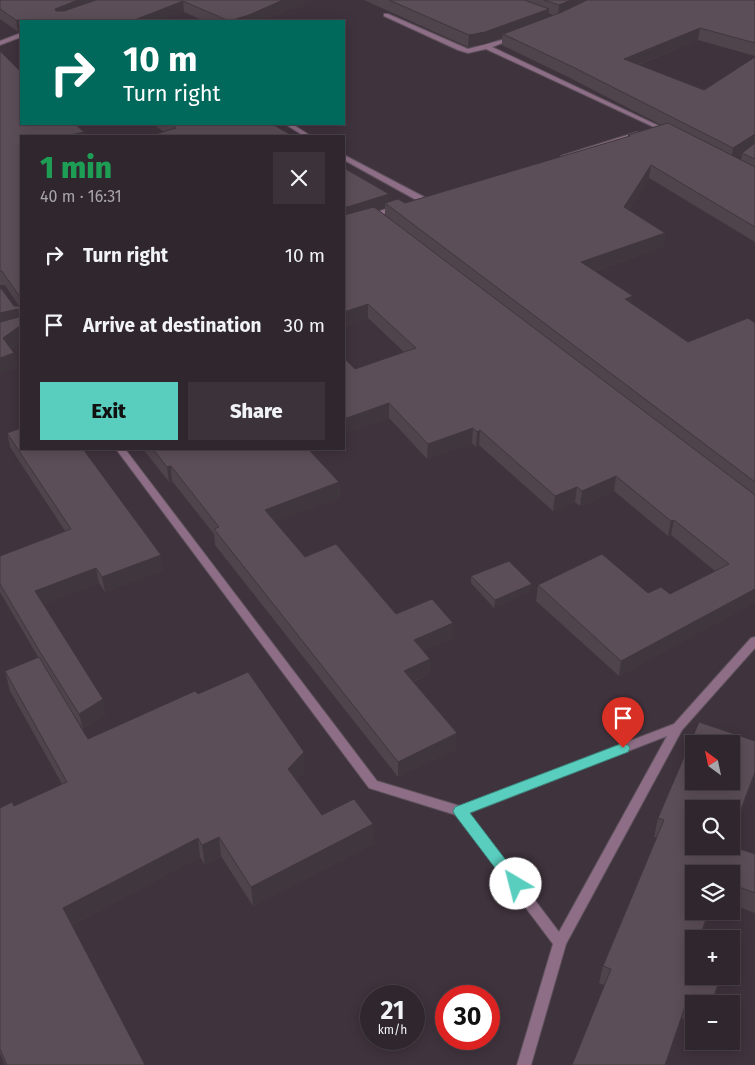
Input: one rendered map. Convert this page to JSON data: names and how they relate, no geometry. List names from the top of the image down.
{
  "north": "top left",
  "page": {
    "turn": ["10 m", "Turn right"],
    "heading": ["1 min", "40 m · 16:31"],
    "list": [
      {
        "name": "Turn right",
        "value": "10 m"
      },
      {
        "name": "Arrive at destination",
        "value": "30 m"
      }
    ],
    "buttons": ["Exit", "Share"],
    "map_buttons": ["+", "−"],
    "speed": "21 km/h",
    "limit": "30"
  }
}
